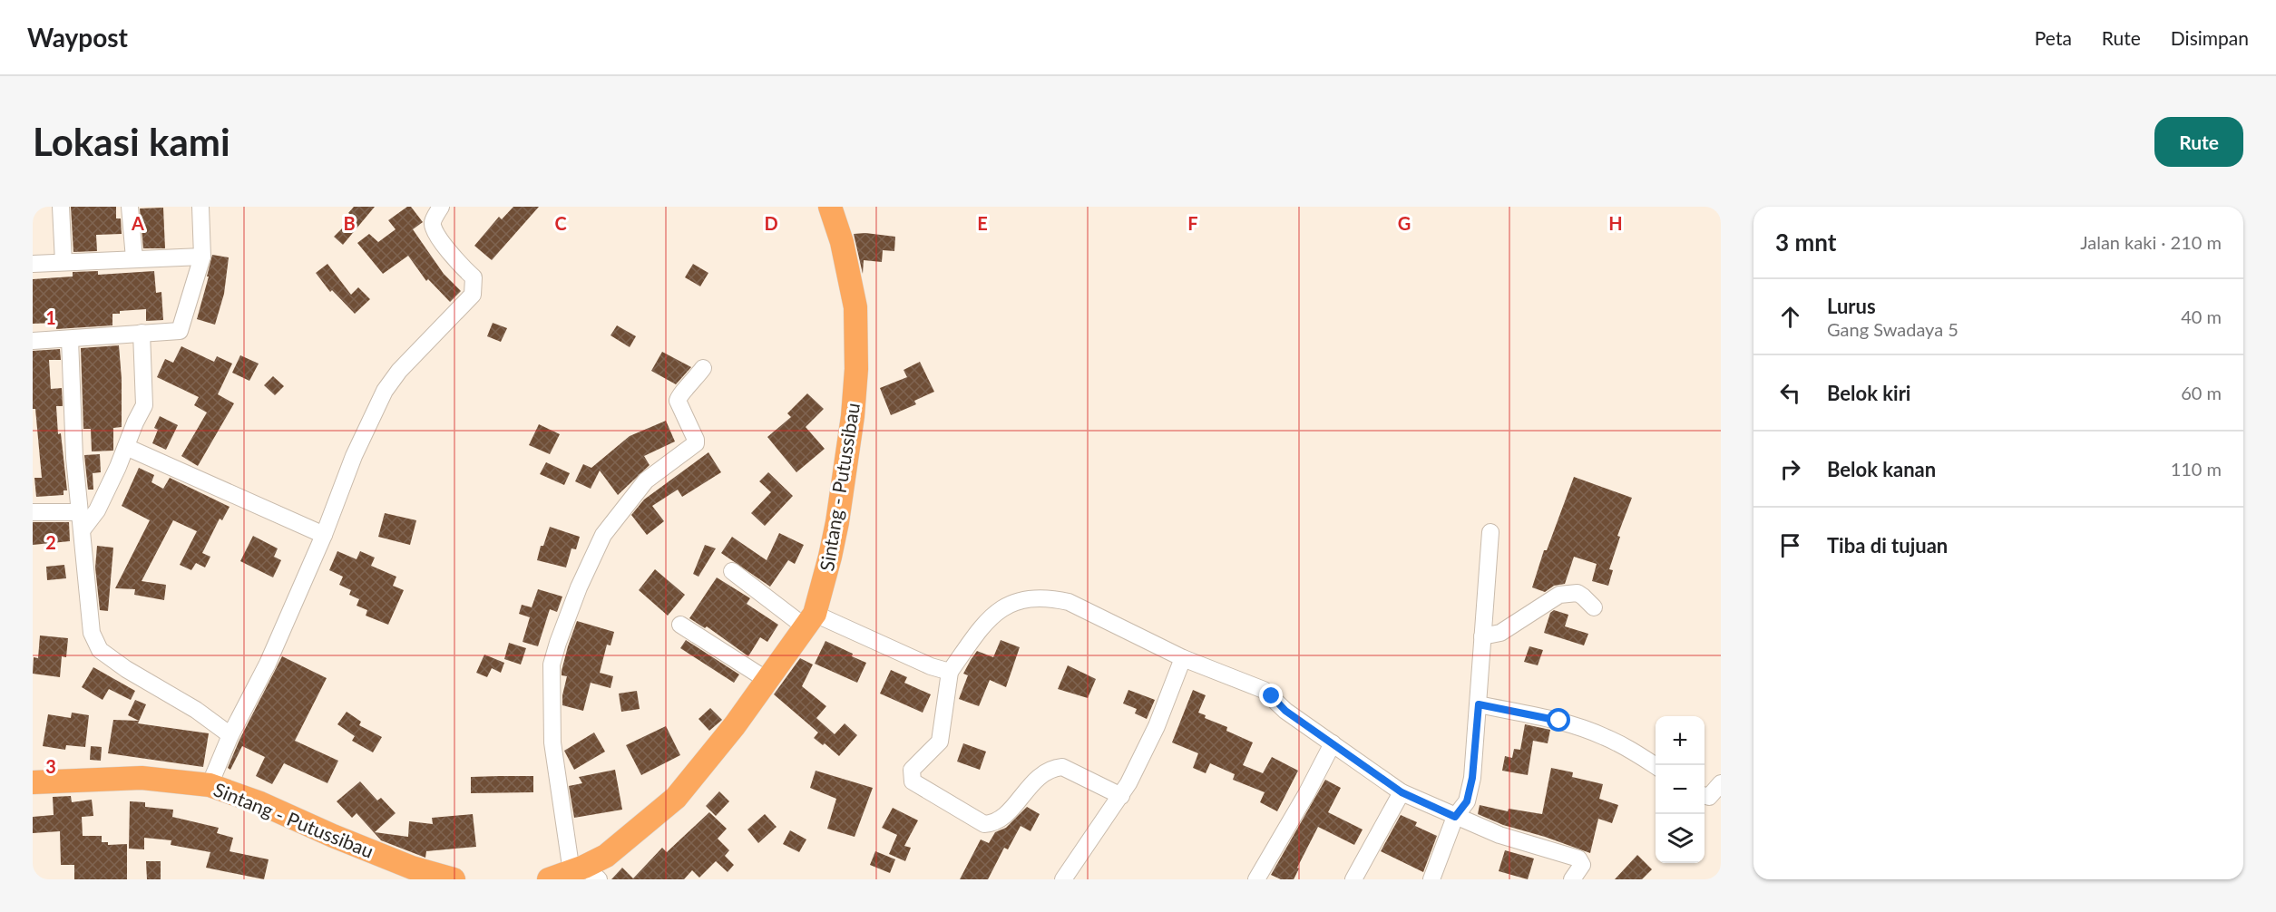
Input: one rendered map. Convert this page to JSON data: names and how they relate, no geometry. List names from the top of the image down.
{
  "streets": {
    "highway": ["Sintang - Putussibau"]
  },
  "page": {
    "header": "Waypost",
    "nav": ["Peta", "Rute", "Disimpan"],
    "buttons": "Rute",
    "title": "Lokasi kami",
    "heading": ["3 mnt", "Jalan kaki · 210 m"],
    "list": [
      ["Lurus", "Gang Swadaya 5", "40 m"],
      ["Belok kiri", "60 m"],
      ["Belok kanan", "110 m"],
      "Tiba di tujuan"
    ],
    "map_buttons": ["+", "−"]
  },
  "grid": {
    "columns": [
      "A",
      "B",
      "C",
      "D",
      "E",
      "F",
      "G",
      "H"
    ],
    "rows": ["1", "2", "3"]
  }
}
